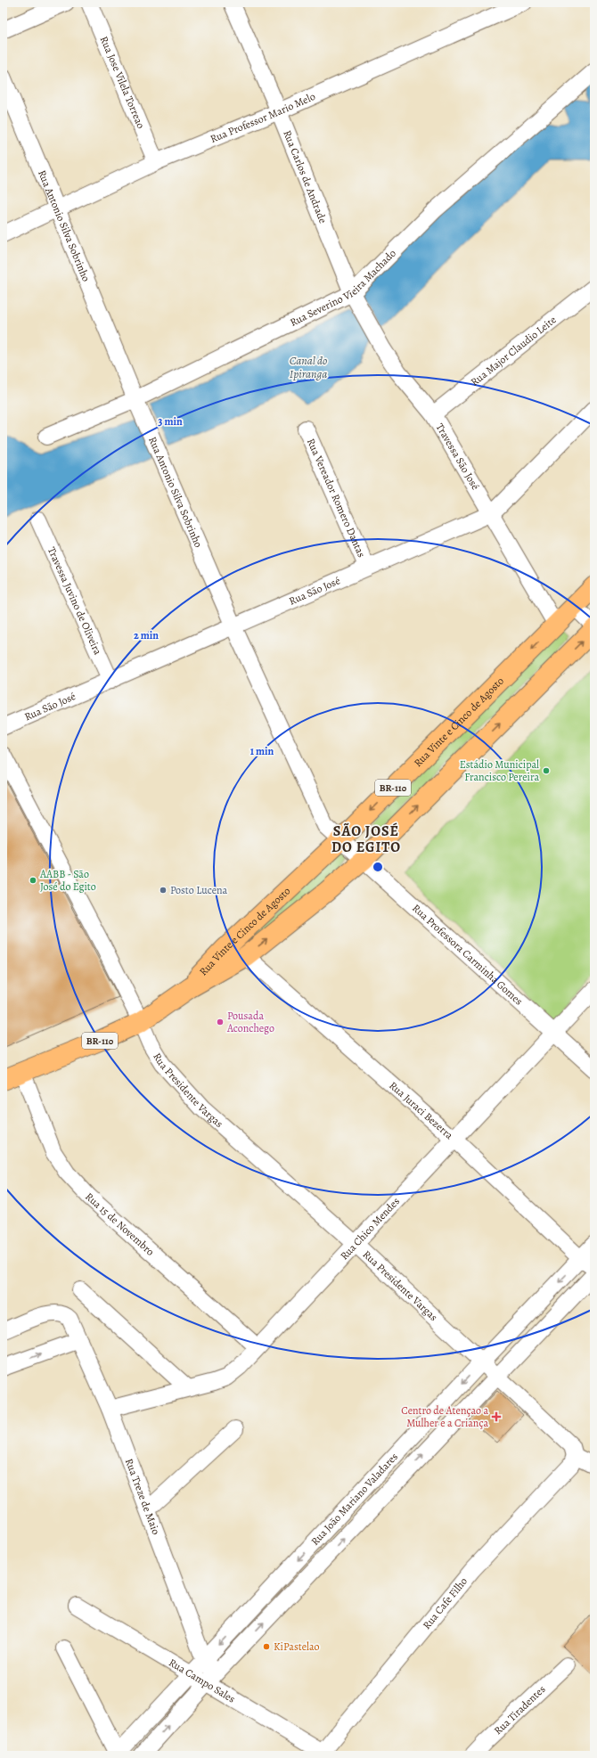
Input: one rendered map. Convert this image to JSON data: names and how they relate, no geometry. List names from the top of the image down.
{
  "streets": {
    "main road": ["Rua Vinte e Cinco de Agosto", "BR-110"],
    "street": [
      "Rua Jose Vilela Torreao",
      "Rua Professor Mario Melo",
      "Rua Carlos de Andrade",
      "Rua Antonio Silva Sobrinho",
      "Rua Severino Vieira Machado",
      "Rua Major Claudio Leite",
      "Travessa São José",
      "Rua Vereador Romero Dantas",
      "Rua São José",
      "Travessa Juvino de Oliveira",
      "Rua Professora Carminha Gomes",
      "Rua Presidente Vargas",
      "Rua Juraci Bezerra",
      "Rua 15 de Novembro",
      "Rua Chico Mendes",
      "Rua Treze de Maio",
      "Rua João Mariano Valadares",
      "Rua Cafe Filho",
      "Rua Campo Sales",
      "Rua Tiradentes"
    ]
  },
  "crossings": [
    ["Rua Jose Vilela Torreao", "Rua Professor Mario Melo"],
    ["Rua Professor Mario Melo", "Rua Carlos de Andrade"],
    ["Rua Professor Mario Melo", "Rua Antonio Silva Sobrinho"],
    ["Rua Carlos de Andrade", "Rua Severino Vieira Machado"],
    ["Rua Carlos de Andrade", "Travessa São José"],
    ["Rua Antonio Silva Sobrinho", "Rua Severino Vieira Machado"],
    ["Rua Antonio Silva Sobrinho", "Rua São José"],
    ["Rua Antonio Silva Sobrinho", "Rua Vinte e Cinco de Agosto"],
    ["Rua Antonio Silva Sobrinho", "Rua Professora Carminha Gomes"],
    ["Rua Severino Vieira Machado", "Travessa São José"],
    ["Rua Major Claudio Leite", "Travessa São José"],
    ["Travessa São José", "Rua São José"],
    ["Travessa São José", "Rua Vinte e Cinco de Agosto"],
    ["Rua Vereador Romero Dantas", "Rua São José"],
    ["Rua São José", "Travessa Juvino de Oliveira"],
    ["Rua Vinte e Cinco de Agosto", "BR-110"],
    ["Rua Vinte e Cinco de Agosto", "Rua Professora Carminha Gomes"],
    ["Rua Vinte e Cinco de Agosto", "Rua Juraci Bezerra"],
    ["BR-110", "Rua Presidente Vargas"],
    ["BR-110", "Rua 15 de Novembro"],
    ["Rua Professora Carminha Gomes", "Rua Chico Mendes"],
    ["Rua Presidente Vargas", "Rua Chico Mendes"],
    ["Rua Presidente Vargas", "Rua João Mariano Valadares"],
    ["Rua Presidente Vargas", "Rua Cafe Filho"],
    ["Rua Juraci Bezerra", "Rua Chico Mendes"],
    ["Rua Juraci Bezerra", "Rua João Mariano Valadares"],
    ["Rua 15 de Novembro", "Rua Chico Mendes"],
    ["Rua Chico Mendes", "Rua Treze de Maio"],
    ["Rua Treze de Maio", "Rua João Mariano Valadares"],
    ["Rua Treze de Maio", "Rua Campo Sales"],
    ["Rua João Mariano Valadares", "Rua Campo Sales"],
    ["Rua Cafe Filho", "Rua Campo Sales"]
  ],
  "districts": ["SÃO JOSÉ DO EGITO"],
  "water": ["Canal do Ipiranga"],
  "places": {
    "other": [
      "Estádio Municipal Francisco Pereira",
      "AABB - São José do Egito",
      "Posto Lucena",
      "Pousada Aconchego",
      "KiPastelao"
    ],
    "health": ["Centro de Atençao a Mulher e a Criança"]
  },
  "rings": ["3 min", "2 min", "1 min"]
}
